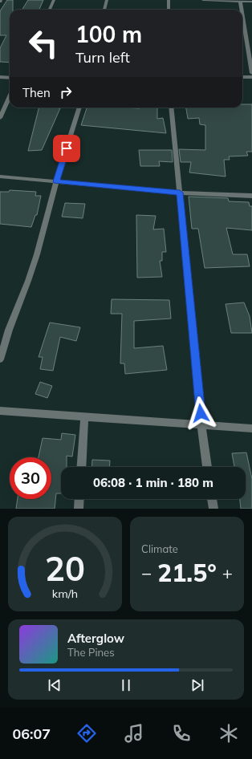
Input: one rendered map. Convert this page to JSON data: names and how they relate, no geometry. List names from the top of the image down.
{
  "page": {
    "turn": ["100 m", "Turn left"],
    "then": "Then",
    "limit": "30",
    "trip": "06:08 · 1 min · 180 m",
    "tile": "Climate",
    "heat": ["−", "21.5°", "+"],
    "song": ["Afterglow", "The Pines"],
    "tabs": "06:07",
    "gauge": ["20", "km/h"]
  }
}
